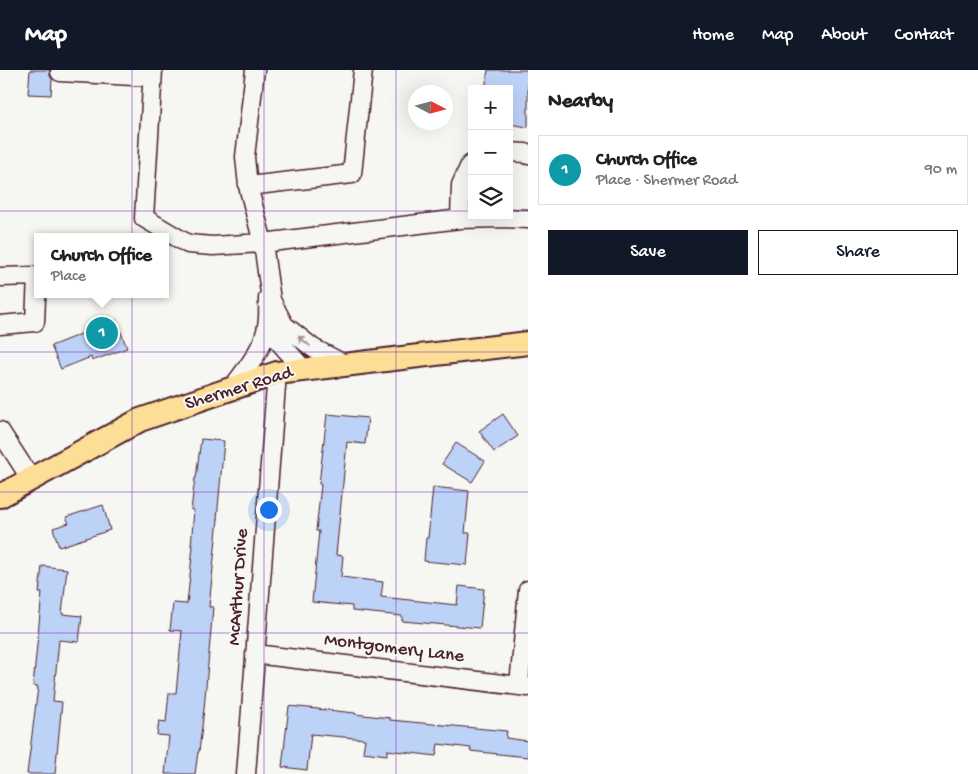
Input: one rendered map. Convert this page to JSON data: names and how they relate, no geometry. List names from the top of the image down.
{
  "streets": {
    "main road": ["Shermer Road"],
    "street": ["McArthur Drive", "Montgomery Lane"]
  },
  "crossings": [
    ["Shermer Road", "McArthur Drive"],
    ["McArthur Drive", "Montgomery Lane"]
  ],
  "north": "right",
  "page": {
    "header": "Map",
    "nav": [
      "Home",
      "Map",
      "About",
      "Contact"
    ],
    "heading": "Nearby",
    "map_buttons": ["+", "−"],
    "list": [
      {
        "mark": "1",
        "name": "Church Office",
        "note": "Place · Shermer Road",
        "value": "90 m"
      }
    ],
    "buttons": ["Save", "Share"],
    "popup": ["Church Office", "Place"],
    "pins": "1"
  }
}
